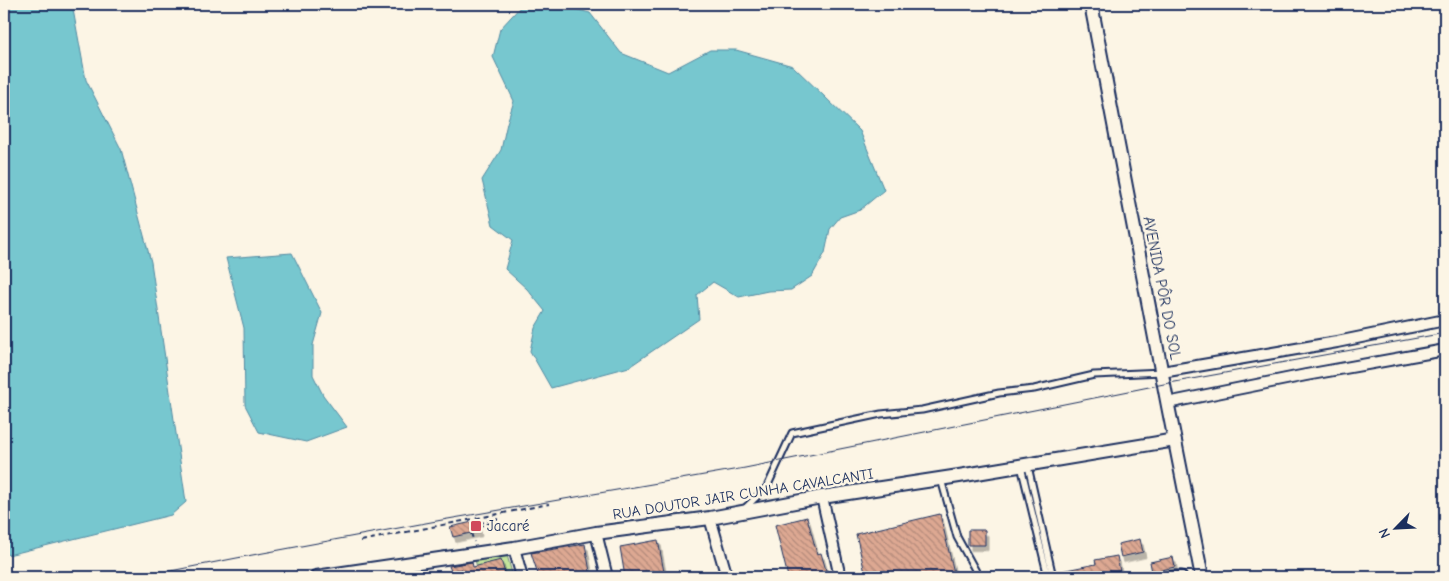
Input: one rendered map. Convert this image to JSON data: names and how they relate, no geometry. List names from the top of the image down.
{
  "streets": {
    "street": ["AVENIDA PÔR DO SOL", "RUA DOUTOR JAIR CUNHA CAVALCANTI"]
  },
  "crossings": [
    ["AVENIDA PÔR DO SOL", "RUA DOUTOR JAIR CUNHA CAVALCANTI"]
  ],
  "places": {
    "transit": ["Jacaré"]
  },
  "north": "bottom left"
}
